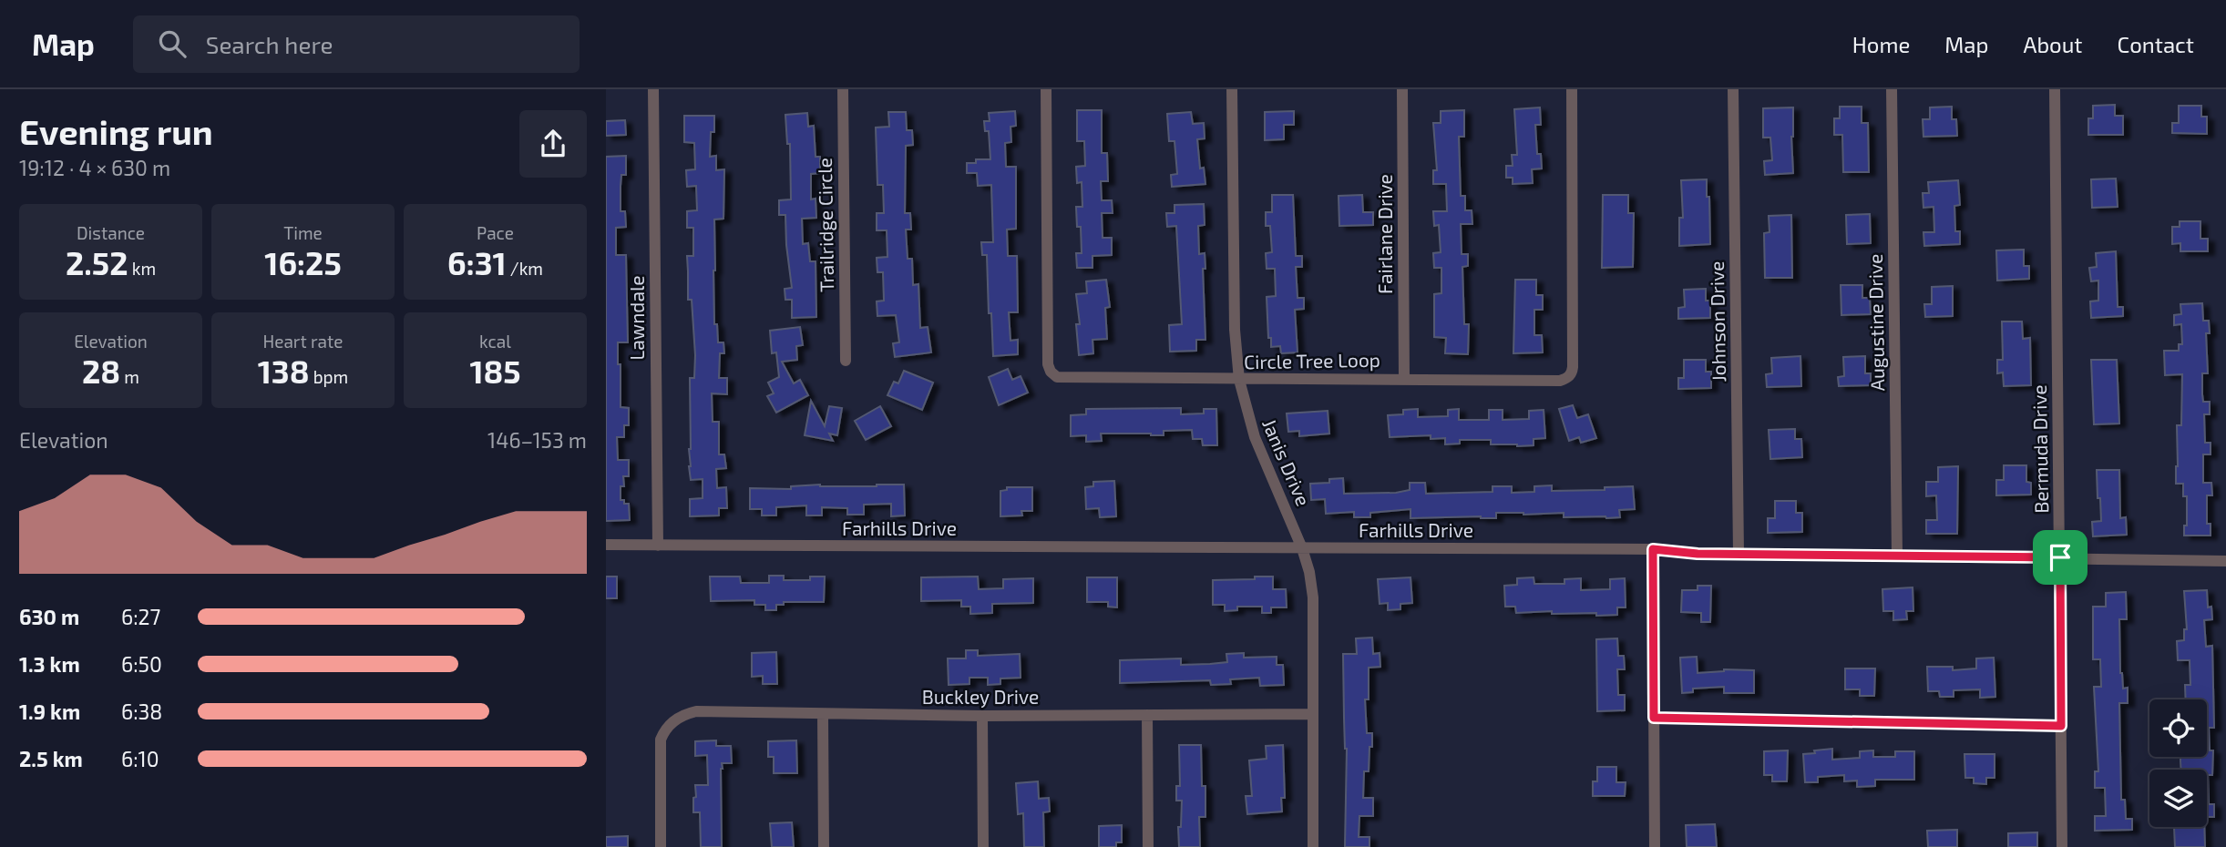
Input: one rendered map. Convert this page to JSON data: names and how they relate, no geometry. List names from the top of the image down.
{
  "streets": {
    "street": [
      "Trailridge Circle",
      "Fairlane Drive",
      "Lawndale",
      "Johnson Drive",
      "Augustine Drive",
      "Circle Tree Loop",
      "Bermuda Drive",
      "Janis Drive",
      "Farhills Drive",
      "Buckley Drive"
    ]
  },
  "crossings": [
    ["Fairlane Drive", "Circle Tree Loop"],
    ["Lawndale", "Farhills Drive"],
    ["Johnson Drive", "Farhills Drive"],
    ["Augustine Drive", "Farhills Drive"],
    ["Circle Tree Loop", "Janis Drive"],
    ["Bermuda Drive", "Farhills Drive"],
    ["Janis Drive", "Farhills Drive"],
    ["Janis Drive", "Buckley Drive"]
  ],
  "page": {
    "header": "Map",
    "search": "Search here",
    "nav": [
      "Home",
      "Map",
      "About",
      "Contact"
    ],
    "heading": ["Evening run", "19:12 · 4 × 630 m"],
    "stats": [
      ["Distance", "2.52 km"],
      ["Time", "16:25"],
      ["Pace", "6:31 /km"],
      ["Elevation", "28 m"],
      ["Heart rate", "138 bpm"],
      ["kcal", "185"]
    ],
    "chart": ["Elevation", "146–153 m"],
    "list": [
      {
        "name": "630 m",
        "note": "6:27"
      },
      {
        "name": "1.3 km",
        "note": "6:50"
      },
      {
        "name": "1.9 km",
        "note": "6:38"
      },
      {
        "name": "2.5 km",
        "note": "6:10"
      }
    ]
  }
}
